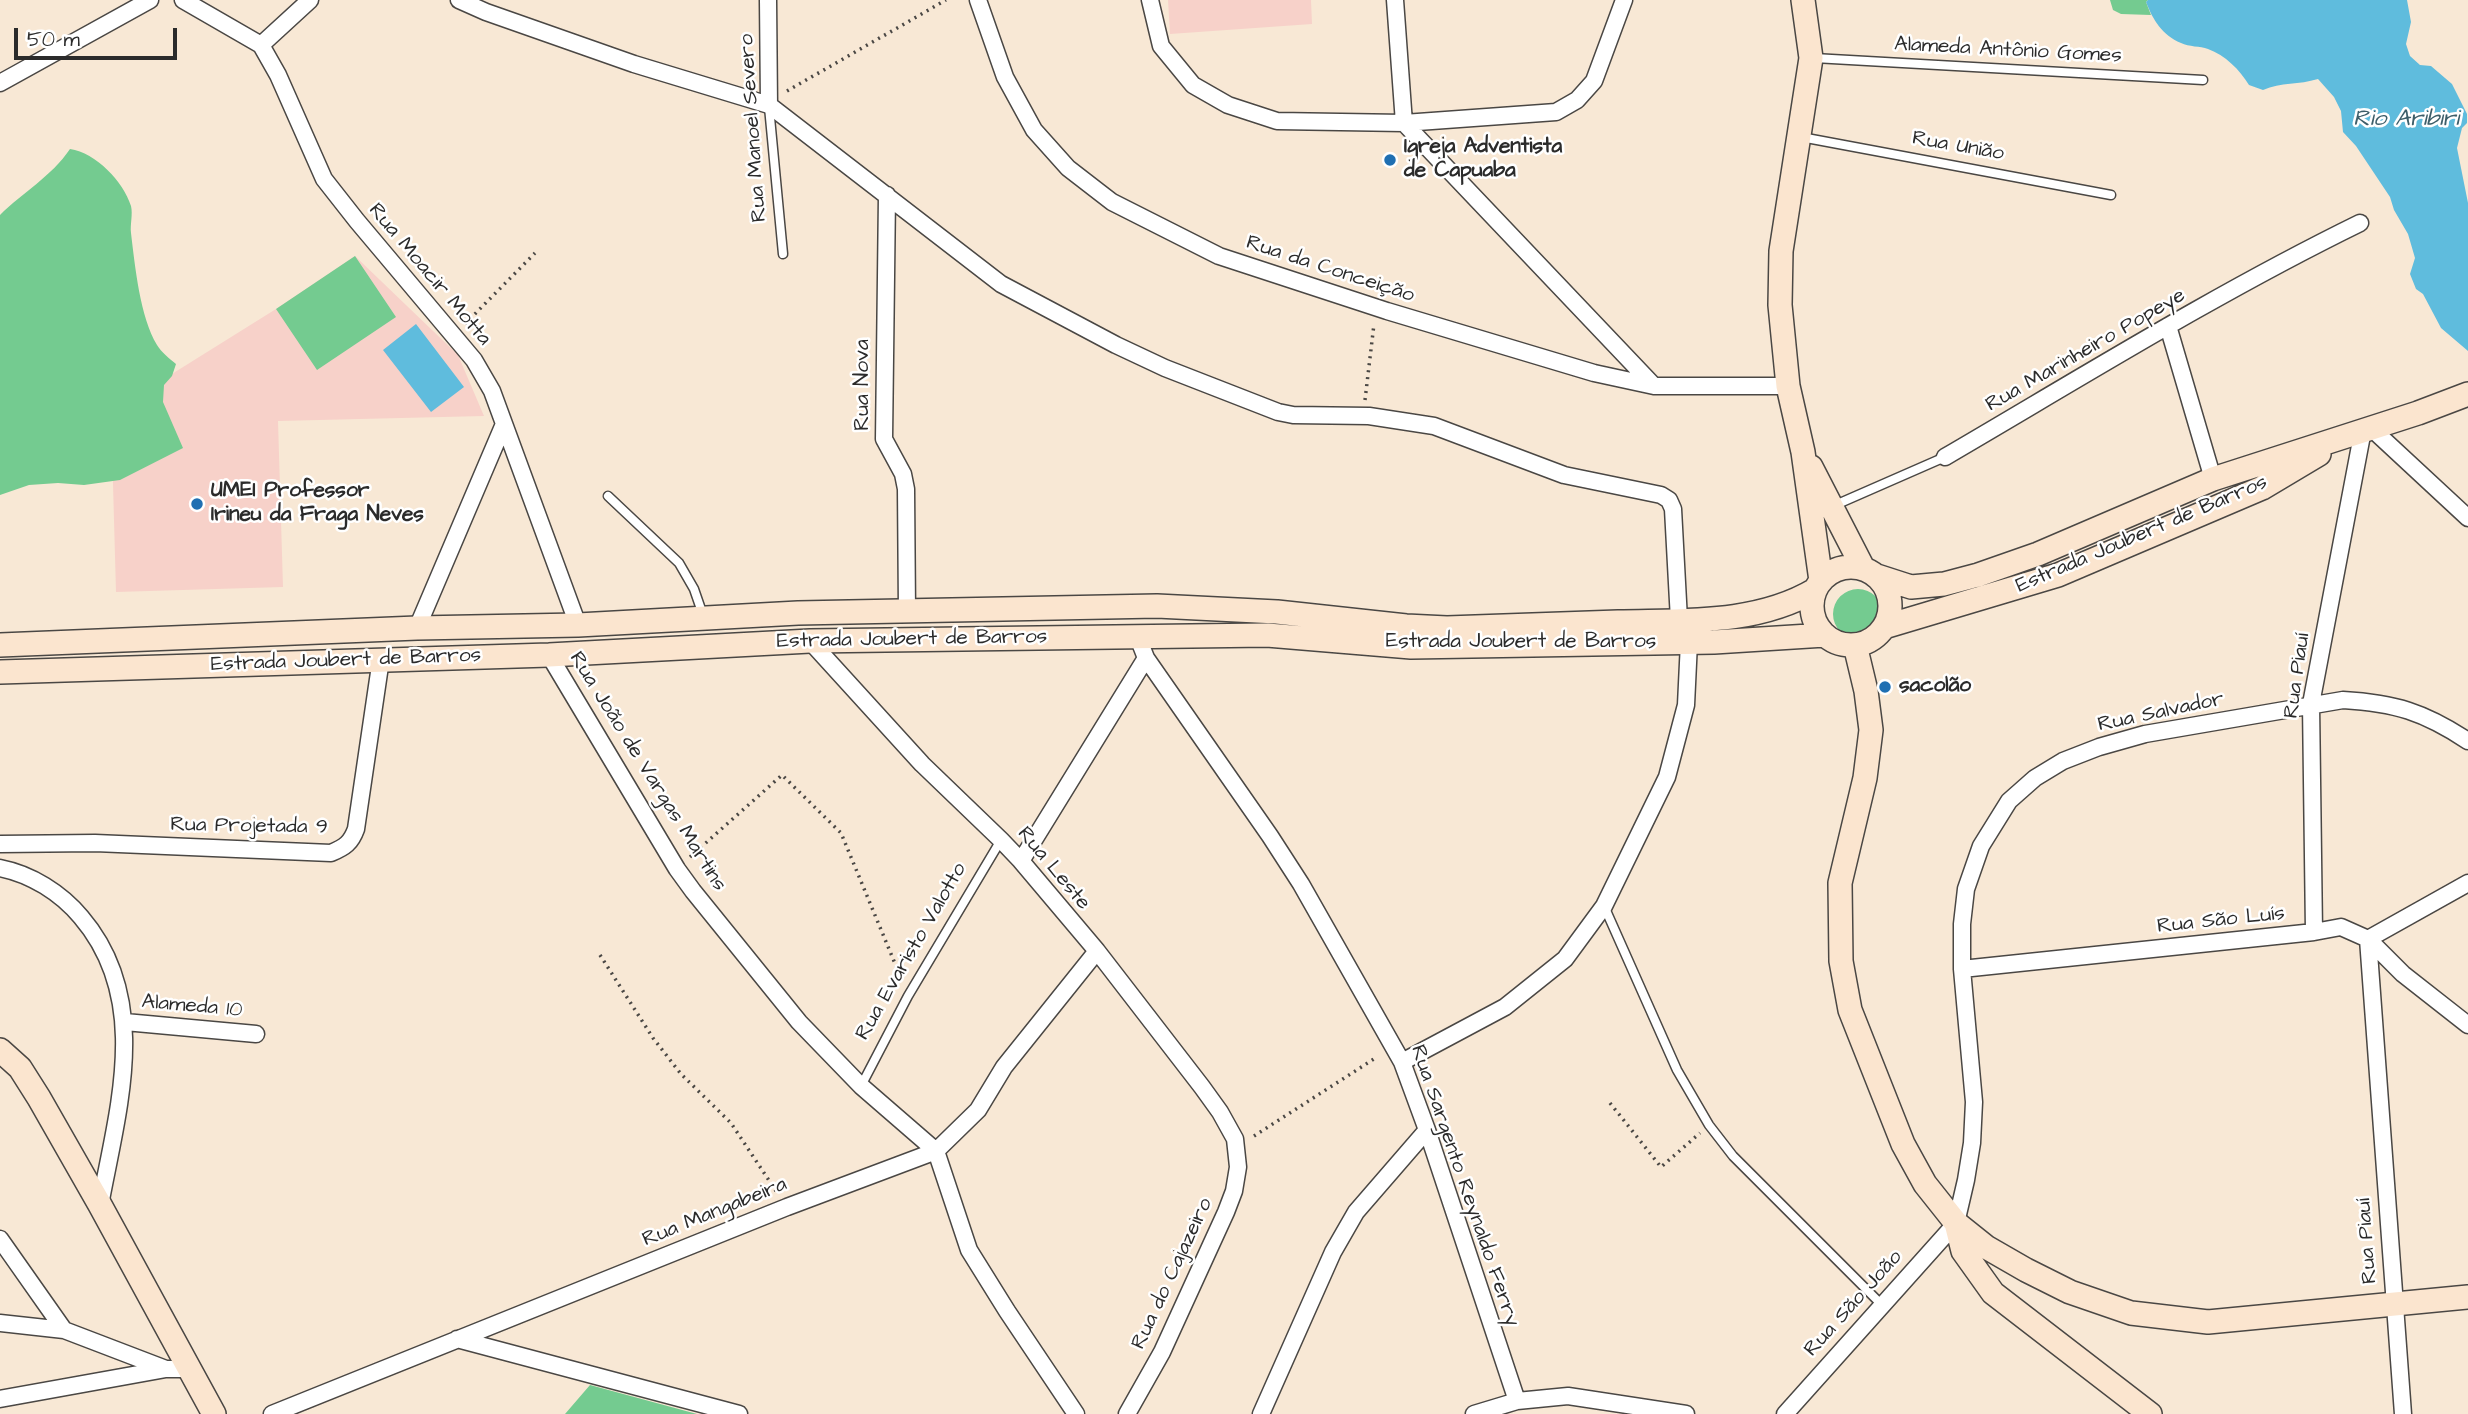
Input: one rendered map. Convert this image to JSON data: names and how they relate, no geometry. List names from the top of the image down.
{
  "streets": {
    "main road": ["Estrada Joubert de Barros"],
    "street": [
      "Rua Manoel Severo",
      "Rua da Conceição",
      "Rua Moacir Motta",
      "Rua Marinheiro Popeye",
      "Rua Nova",
      "Rua Piauí",
      "Rua Salvador",
      "Rua João de Vargas Martins",
      "Rua Projetada 9",
      "Rua Leste",
      "Rua São Luís",
      "Alameda 10",
      "Rua Sargento Reynaldo Ferry",
      "Rua Mangabeira",
      "Rua do Cajazeiro",
      "Rua São João"
    ],
    "lane": ["Alameda Antônio Gomes", "Rua União", "Rua Evaristo Valotto"]
  },
  "crossings": [
    ["Rua Moacir Motta", "Estrada Joubert de Barros"],
    ["Rua Nova", "Estrada Joubert de Barros"],
    ["Estrada Joubert de Barros", "Rua Piauí"],
    ["Estrada Joubert de Barros", "Rua João de Vargas Martins"],
    ["Estrada Joubert de Barros", "Rua Projetada 9"],
    ["Estrada Joubert de Barros", "Rua Leste"],
    ["Estrada Joubert de Barros", "Rua Sargento Reynaldo Ferry"],
    ["Rua Piauí", "Rua Salvador"],
    ["Rua Piauí", "Rua São Luís"],
    ["Rua Salvador", "Rua São Luís"],
    ["Rua Salvador", "Rua São João"],
    ["Rua João de Vargas Martins", "Rua Evaristo Valotto"],
    ["Rua João de Vargas Martins", "Rua Mangabeira"],
    ["Rua Leste", "Rua Evaristo Valotto"],
    ["Rua Leste", "Rua Mangabeira"],
    ["Rua Leste", "Rua do Cajazeiro"]
  ],
  "water": ["Rio Aribiri"],
  "places": ["Igreja Adventista de Capuaba", "UMEI Professor Irineu da Fraga Neves", "sacolão"],
  "scale_bar": "50 m"
}
